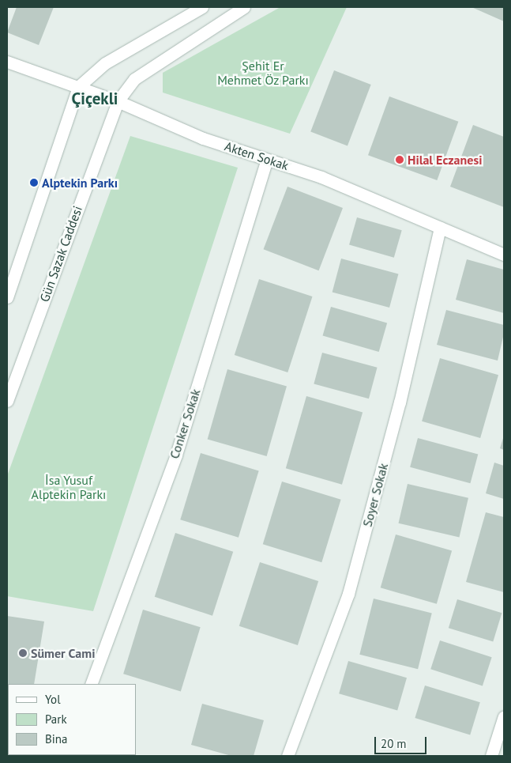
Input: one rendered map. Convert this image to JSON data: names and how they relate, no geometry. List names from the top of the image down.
{
  "streets": {
    "street": [
      "Akten Sokak",
      "Gün Sazak Caddesi",
      "Conker Sokak",
      "Soyer Sokak"
    ]
  },
  "crossings": [
    ["Akten Sokak", "Gün Sazak Caddesi"],
    ["Akten Sokak", "Conker Sokak"],
    ["Akten Sokak", "Soyer Sokak"]
  ],
  "districts": ["Çiçekli"],
  "parks": ["Şehit Er Mehmet Öz Parkı", "İsa Yusuf Alptekin Parkı"],
  "places": ["Hilal Eczanesi", "Alptekin Parkı", "Sümer Cami"],
  "legend": ["Yol", "Park", "Bina"],
  "scale_bar": "20 m"
}
